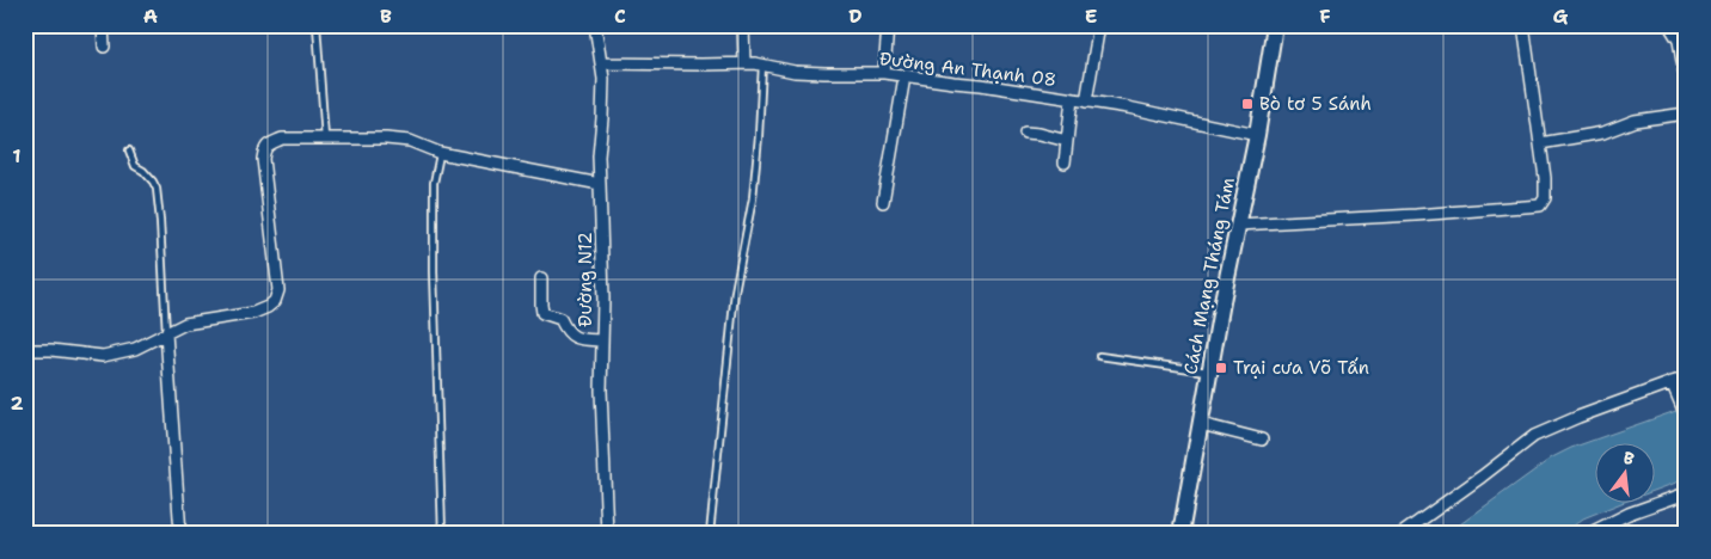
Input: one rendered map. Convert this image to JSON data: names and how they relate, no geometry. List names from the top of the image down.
{
  "streets": {
    "main road": ["Cách Mạng Tháng Tám"],
    "street": ["Đường An Thạnh 08", "Đường N12"]
  },
  "crossings": [
    ["Đường An Thạnh 08", "Cách Mạng Tháng Tám"],
    ["Đường An Thạnh 08", "Đường N12"]
  ],
  "places": {
    "transit": ["Bò tơ 5 Sánh", "Trại cưa Võ Tấn"]
  },
  "north": "top",
  "grid": {
    "columns": [
      "A",
      "B",
      "C",
      "D",
      "E",
      "F",
      "G"
    ],
    "rows": ["1", "2"]
  }
}
